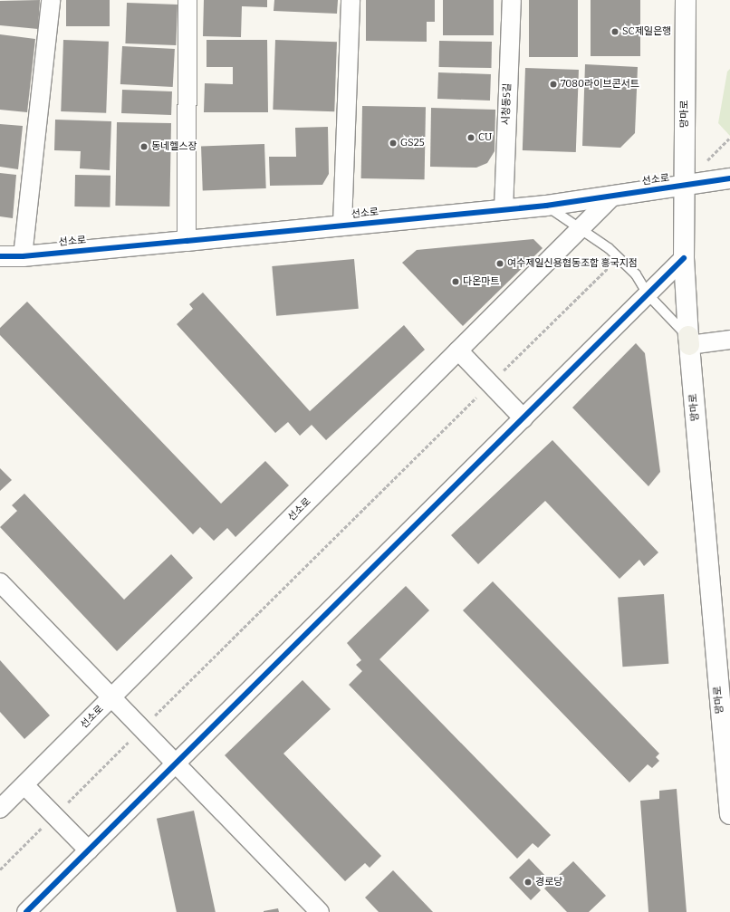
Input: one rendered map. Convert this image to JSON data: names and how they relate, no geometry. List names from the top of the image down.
{
  "streets": {
    "street": ["시청동5길", "망마로", "선소로"]
  },
  "crossings": [
    ["시청동5길", "선소로"],
    ["망마로", "선소로"]
  ],
  "places": [
    "SC제일은행",
    "7080라이브콘서트",
    "CU",
    "GS25",
    "동네헬스장",
    "여수제일신용협동조합 흥국지점",
    "다온마트",
    "경로당"
  ]
}
